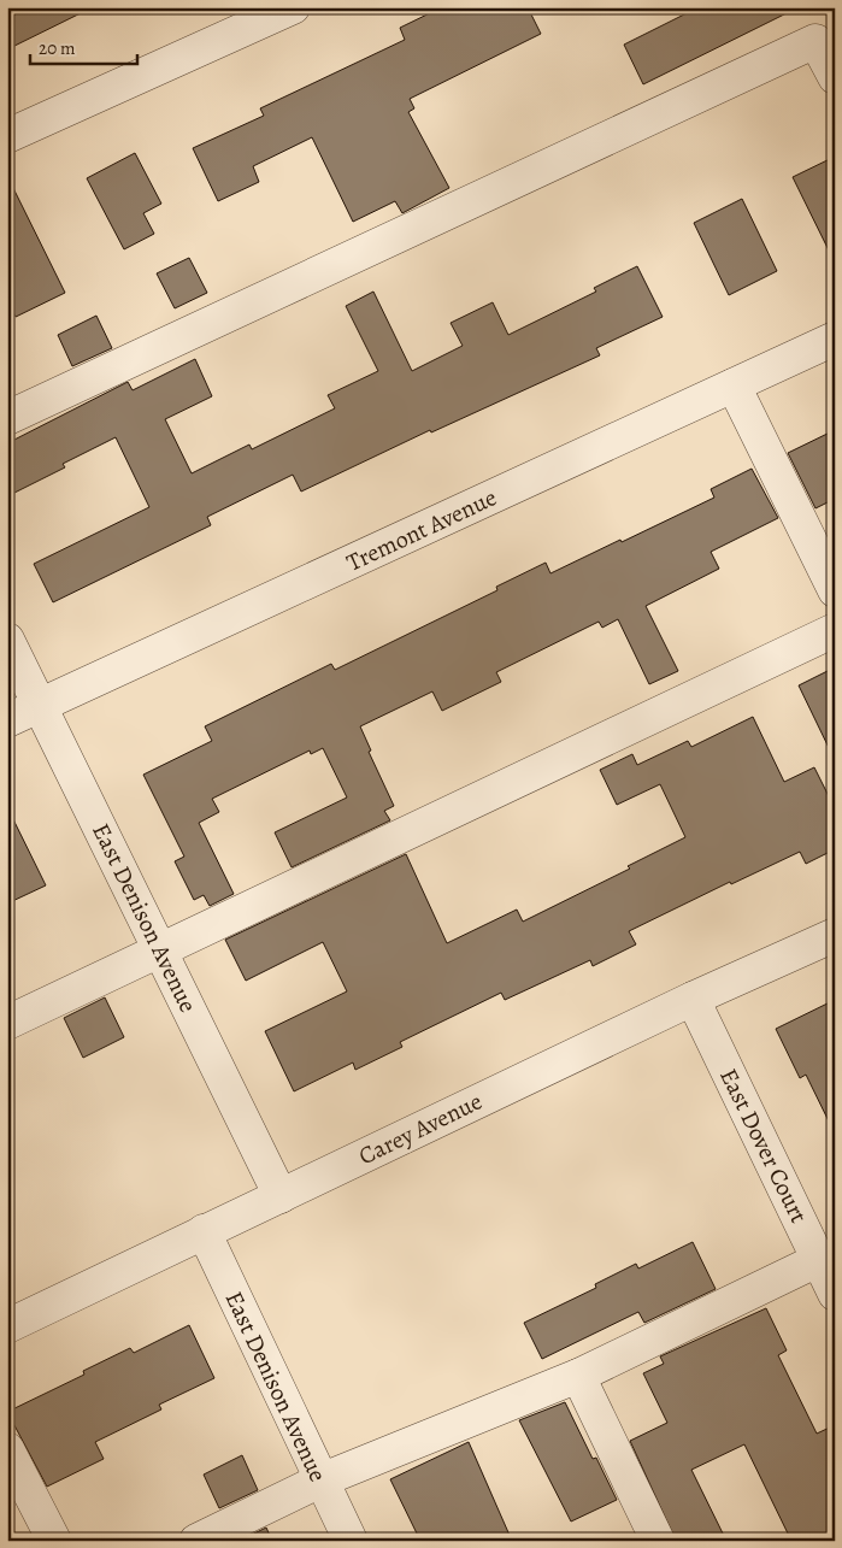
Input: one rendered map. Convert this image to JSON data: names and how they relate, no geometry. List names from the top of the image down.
{
  "streets": {
    "street": [
      "Tremont Avenue",
      "East Denison Avenue",
      "Carey Avenue",
      "East Dover Court"
    ]
  },
  "crossings": [
    ["Tremont Avenue", "East Denison Avenue"],
    ["East Denison Avenue", "Carey Avenue"],
    ["Carey Avenue", "East Dover Court"]
  ],
  "scale_bar": "20 m"
}
